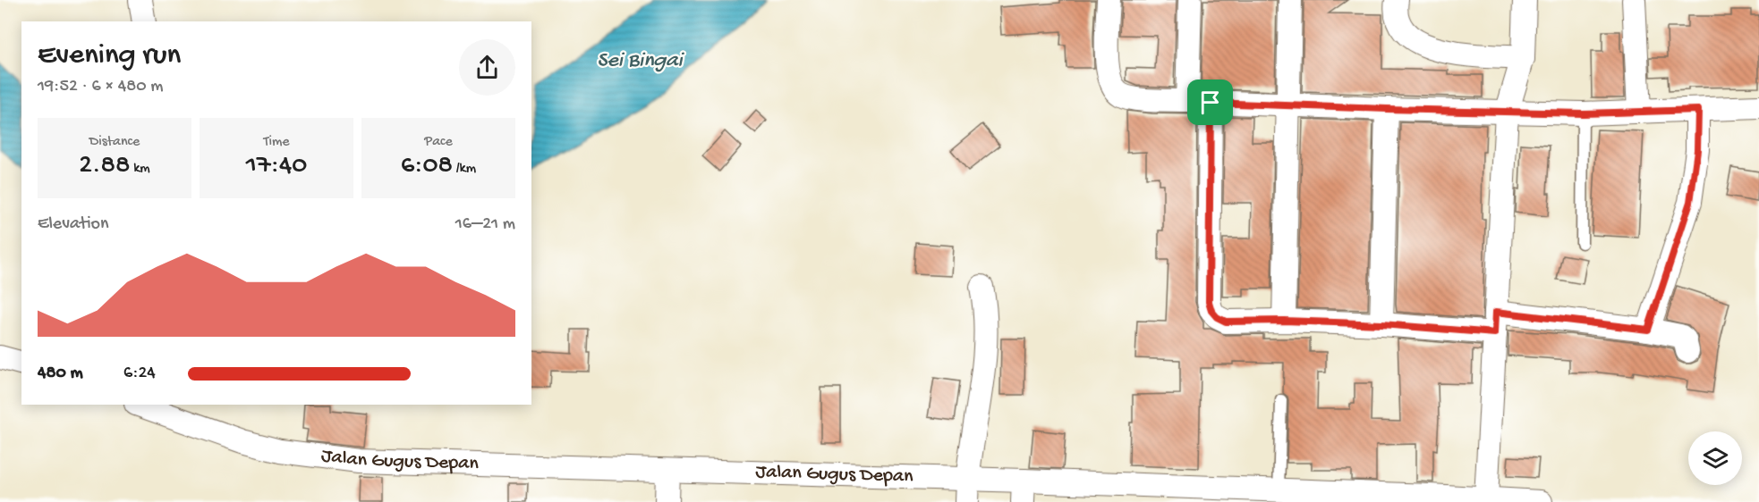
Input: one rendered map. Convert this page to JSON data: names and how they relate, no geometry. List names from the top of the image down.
{
  "streets": {
    "street": ["Jalan Gugus Depan"]
  },
  "water": ["Sei Bingai"],
  "page": {
    "heading": ["Evening run", "19:52 · 6 × 480 m"],
    "stats": [
      ["Distance", "2.88 km"],
      ["Time", "17:40"],
      ["Pace", "6:08 /km"]
    ],
    "chart": ["Elevation", "16–21 m"],
    "list": [
      {
        "name": "480 m",
        "note": "6:24"
      }
    ]
  }
}
